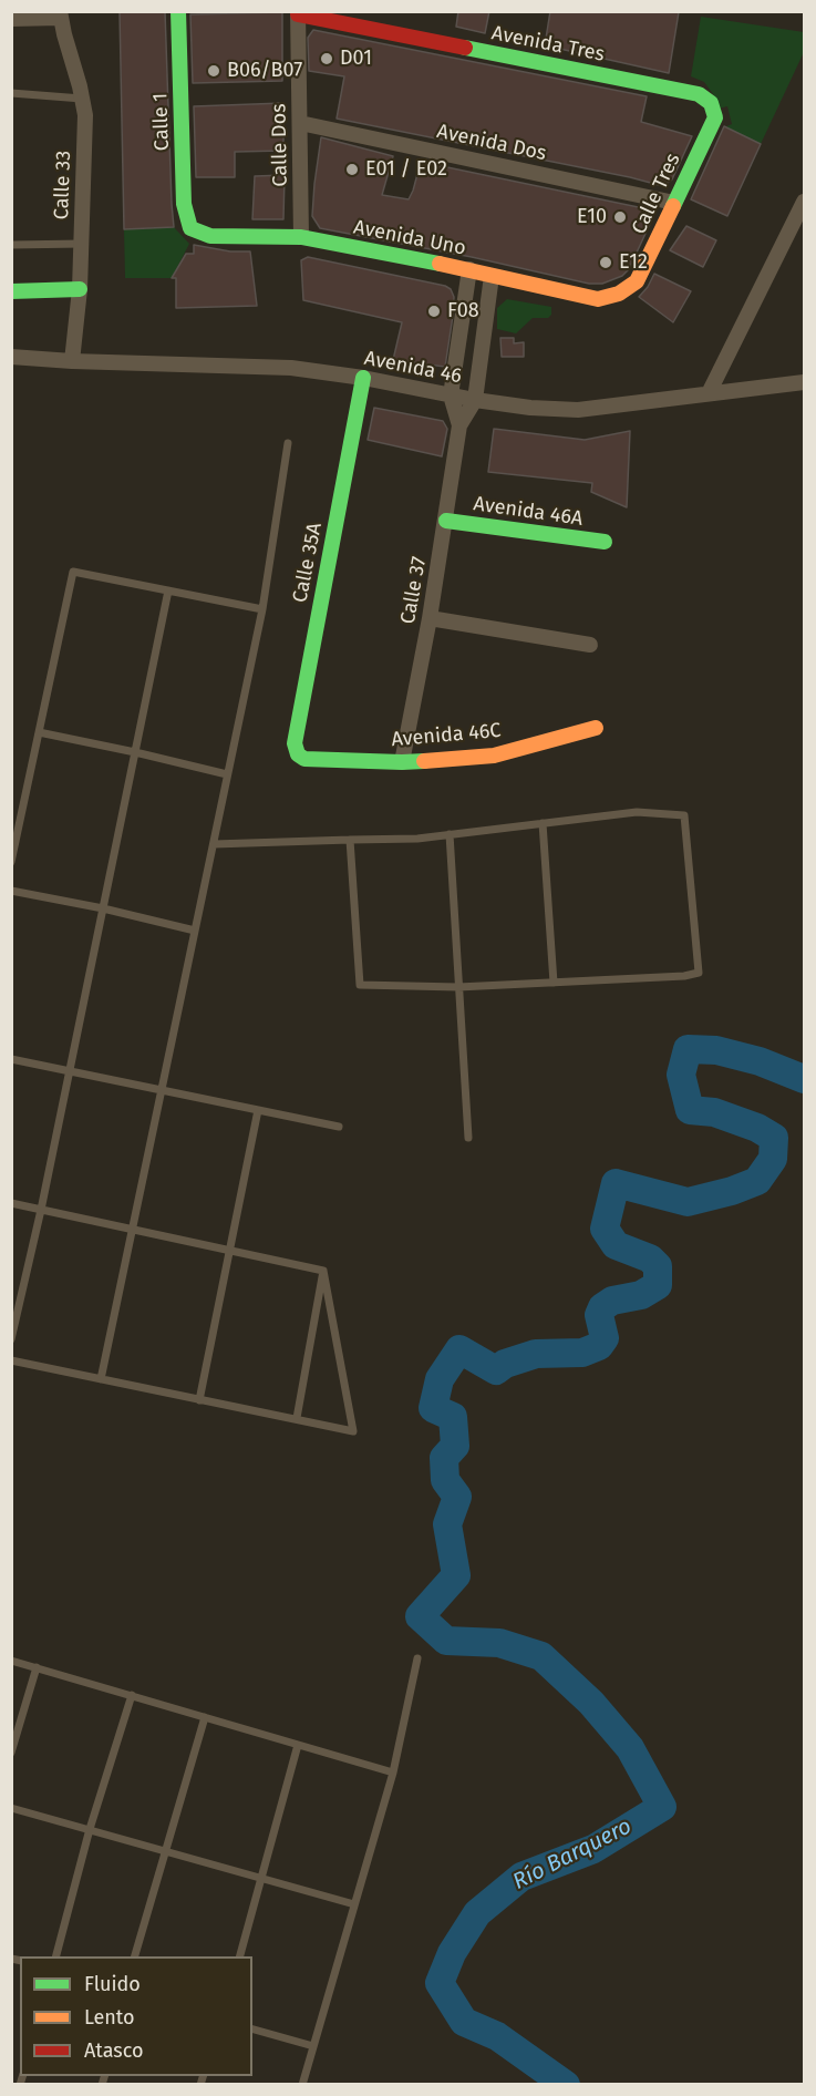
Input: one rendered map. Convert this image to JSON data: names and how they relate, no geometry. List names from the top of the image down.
{
  "streets": {
    "street": [
      "Avenida Tres",
      "Calle 1",
      "Avenida Dos",
      "Calle Dos",
      "Calle 33",
      "Calle Tres",
      "Avenida Uno",
      "Avenida 46",
      "Avenida 46A",
      "Calle 35A",
      "Calle 37",
      "Avenida 46C"
    ]
  },
  "crossings": [
    ["Avenida Tres", "Calle Dos"],
    ["Avenida Tres", "Calle Tres"],
    ["Calle 1", "Avenida Uno"],
    ["Avenida Dos", "Calle Dos"],
    ["Avenida Dos", "Calle Tres"],
    ["Calle Dos", "Avenida Uno"],
    ["Calle 33", "Avenida 46"],
    ["Calle Tres", "Avenida Uno"],
    ["Avenida Uno", "Calle 37"],
    ["Avenida 46", "Calle 35A"],
    ["Avenida 46", "Calle 37"],
    ["Avenida 46A", "Calle 37"],
    ["Calle 35A", "Avenida 46C"],
    ["Calle 37", "Avenida 46C"]
  ],
  "water": ["Río Barquero"],
  "places": [
    "D01",
    "B06/B07",
    "E01 / E02",
    "E10",
    "E12",
    "F08"
  ],
  "legend": ["Fluido", "Lento", "Atasco"]
}
